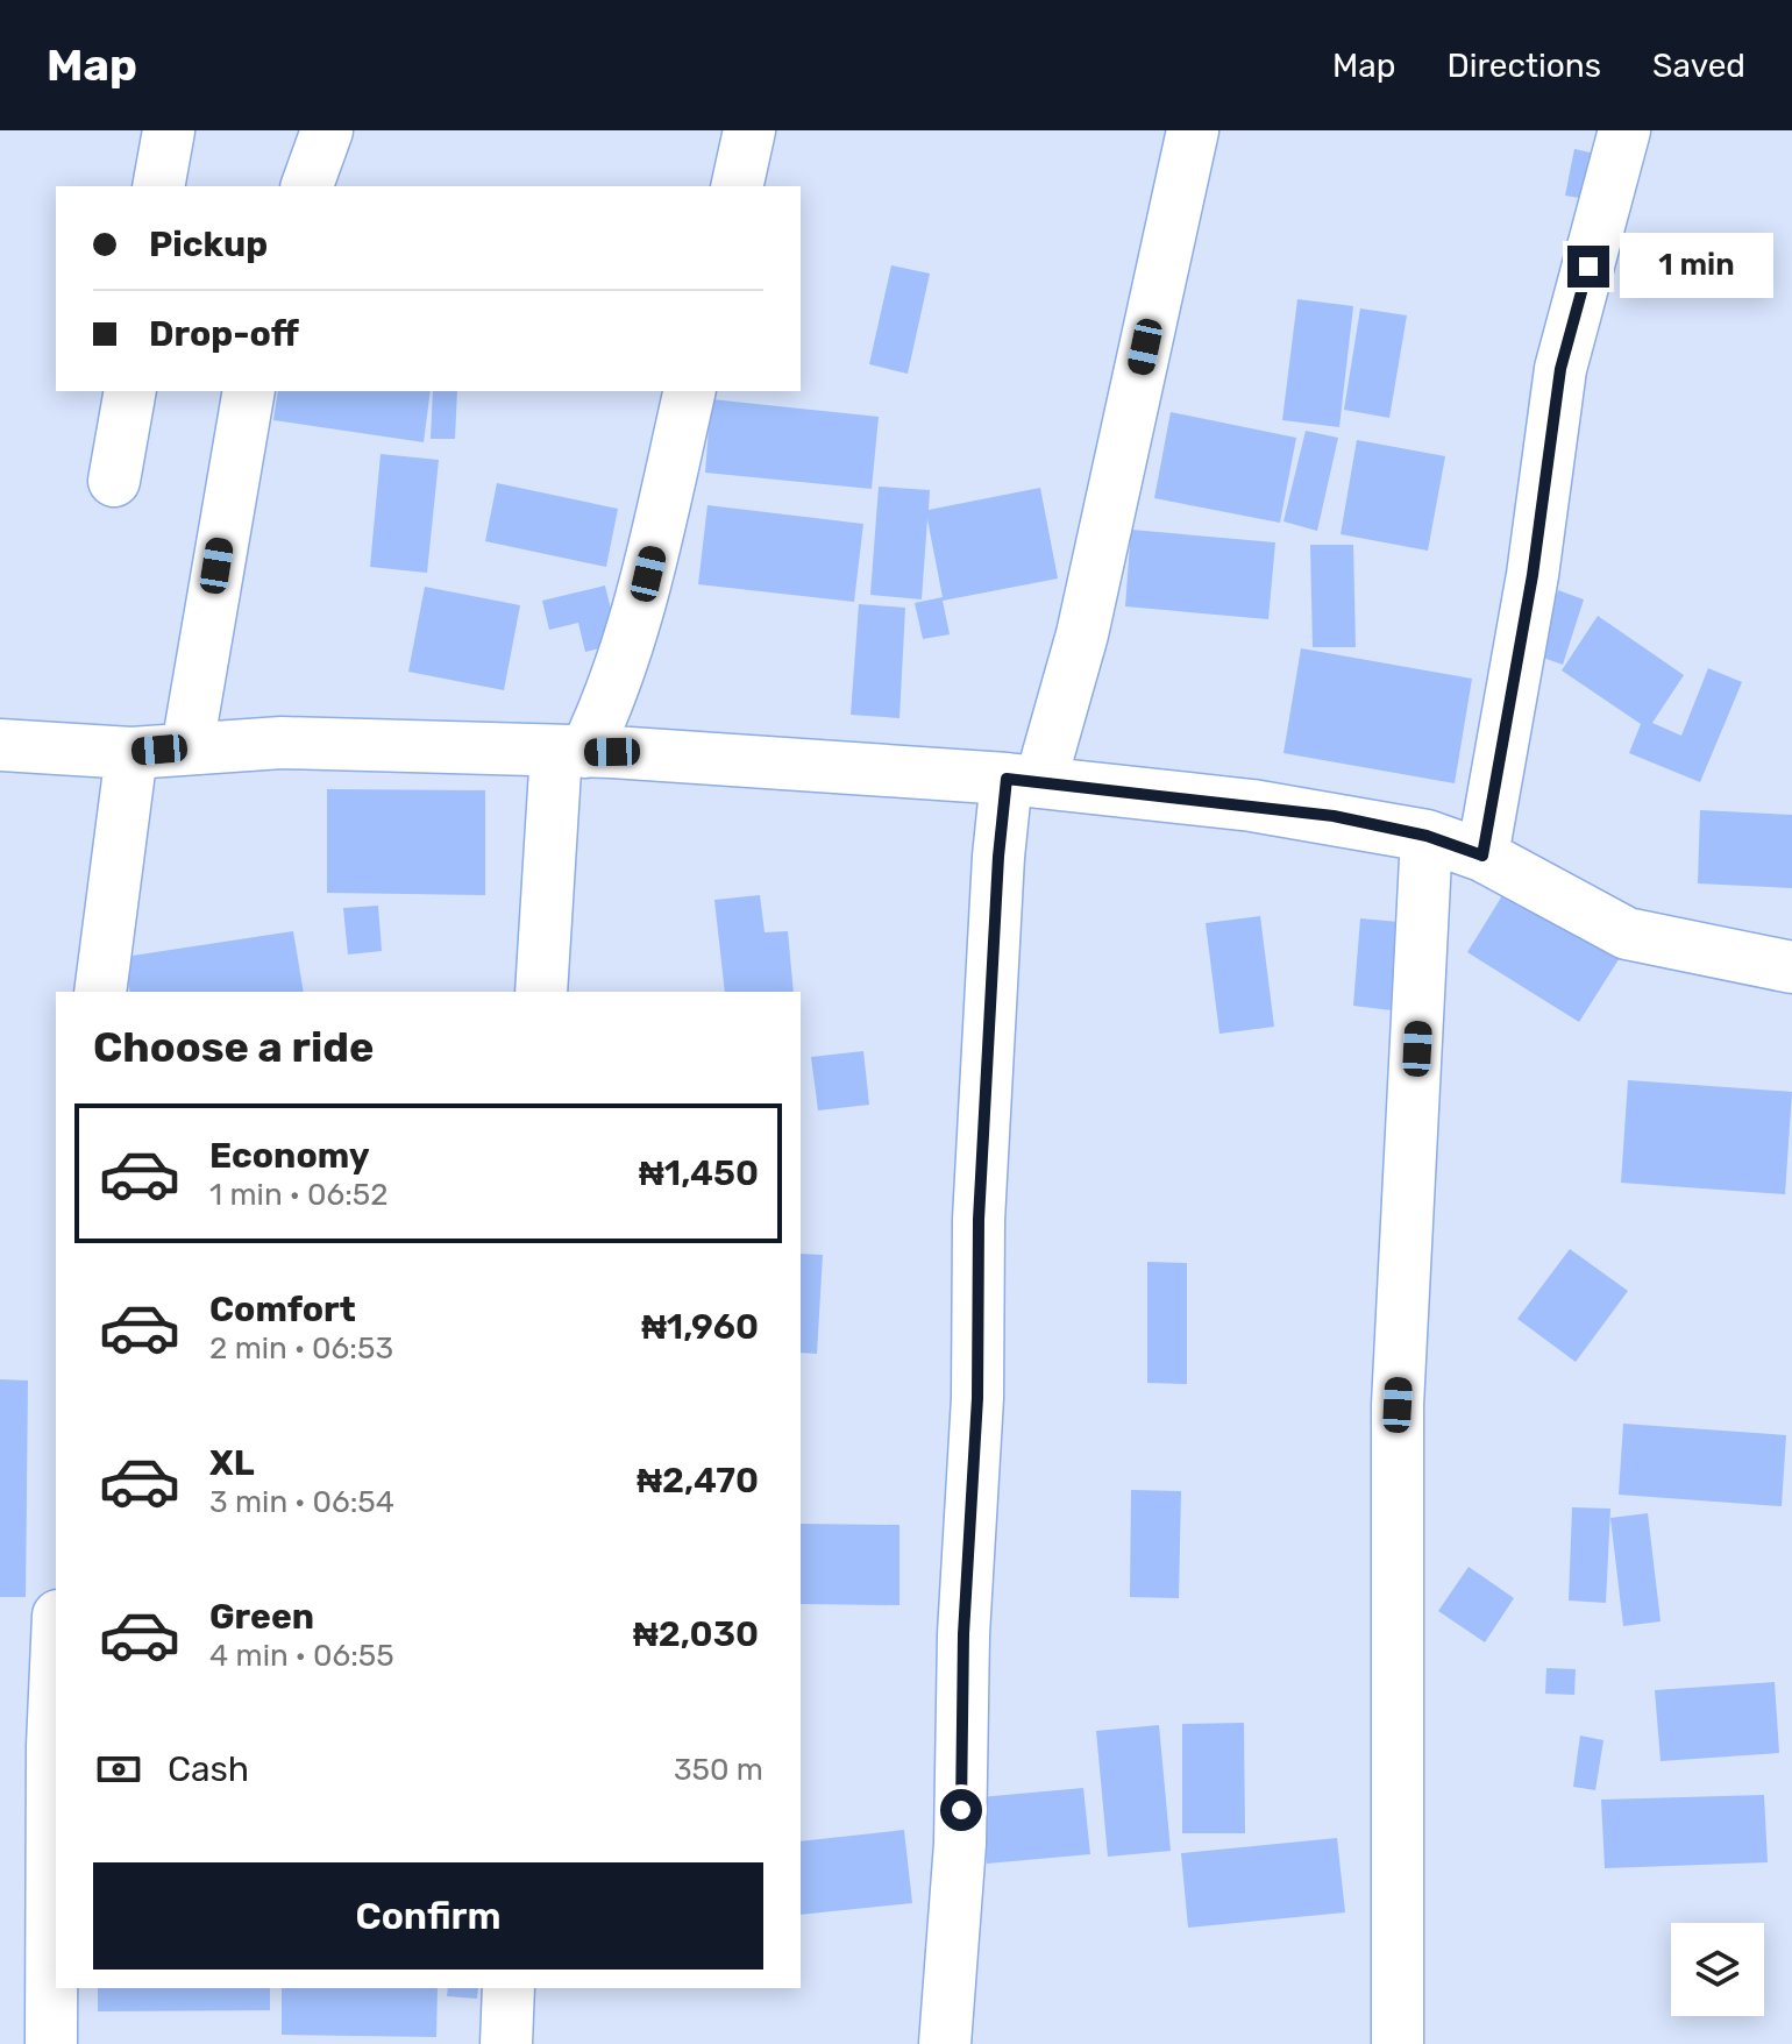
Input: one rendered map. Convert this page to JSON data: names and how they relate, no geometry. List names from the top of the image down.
{
  "page": {
    "header": "Map",
    "nav": ["Map", "Directions", "Saved"],
    "banner": ["Pickup", "Drop-off"],
    "bubble": "1 min",
    "heading": "Choose a ride",
    "list": [
      {
        "name": "Economy",
        "note": "1 min · 06:52",
        "value": "₦1,450"
      },
      {
        "name": "Comfort",
        "note": "2 min · 06:53",
        "value": "₦1,960"
      },
      {
        "name": "XL",
        "note": "3 min · 06:54",
        "value": "₦2,470"
      },
      {
        "name": "Green",
        "note": "4 min · 06:55",
        "value": "₦2,030"
      }
    ],
    "pay": ["Cash", "350 m"],
    "buttons": "Confirm"
  }
}
